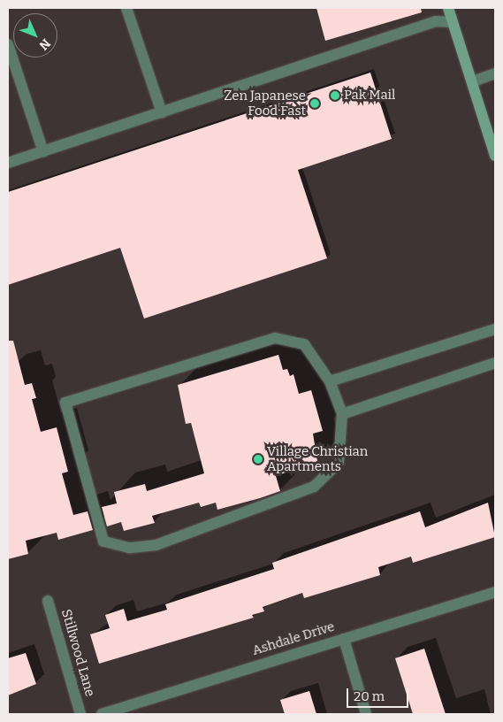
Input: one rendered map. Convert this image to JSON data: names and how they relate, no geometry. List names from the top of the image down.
{
  "streets": {
    "street": ["Ashdale Drive", "Stillwood Lane"]
  },
  "places": ["Pak Mail", "Zen Japanese Food Fast", "Village Christian Apartments"],
  "scale_bar": "20 m",
  "north": "bottom right"
}
